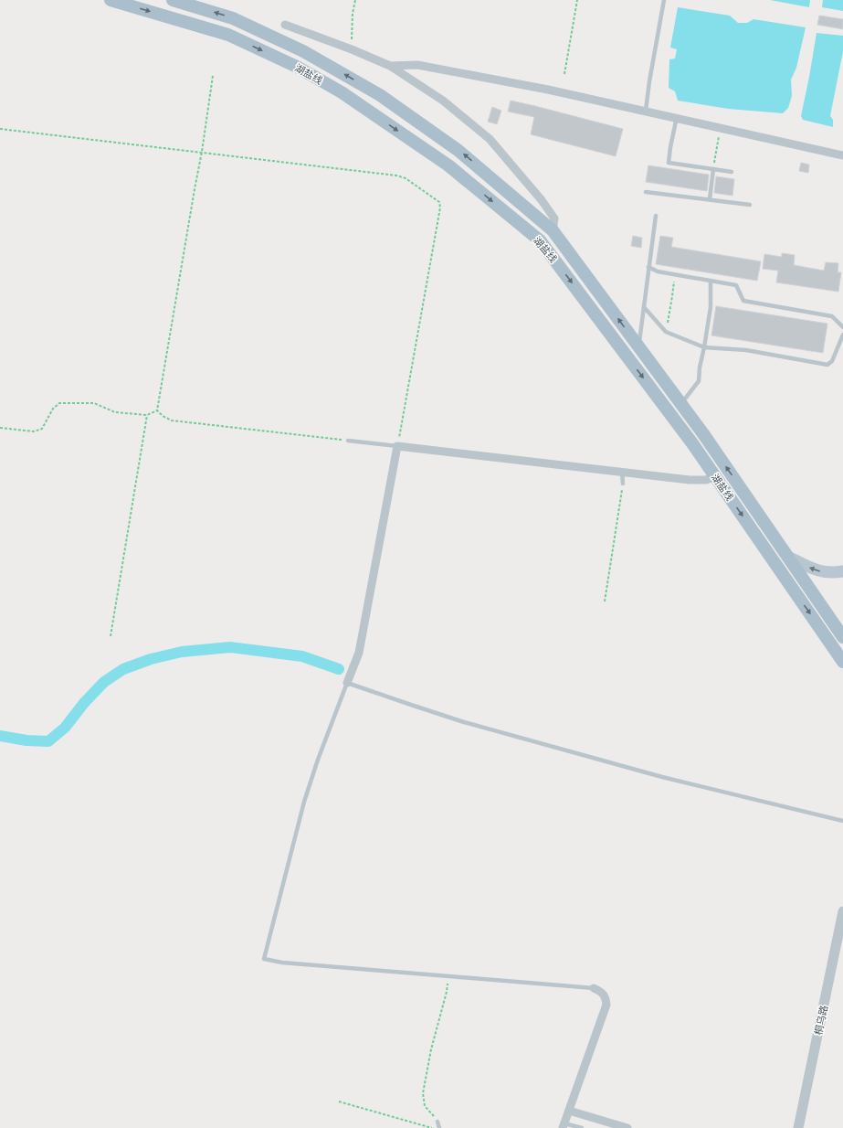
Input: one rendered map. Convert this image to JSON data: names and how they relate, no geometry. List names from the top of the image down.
{
  "streets": {
    "main road": ["湖盐线"],
    "street": ["桐乌路"]
  }
}
